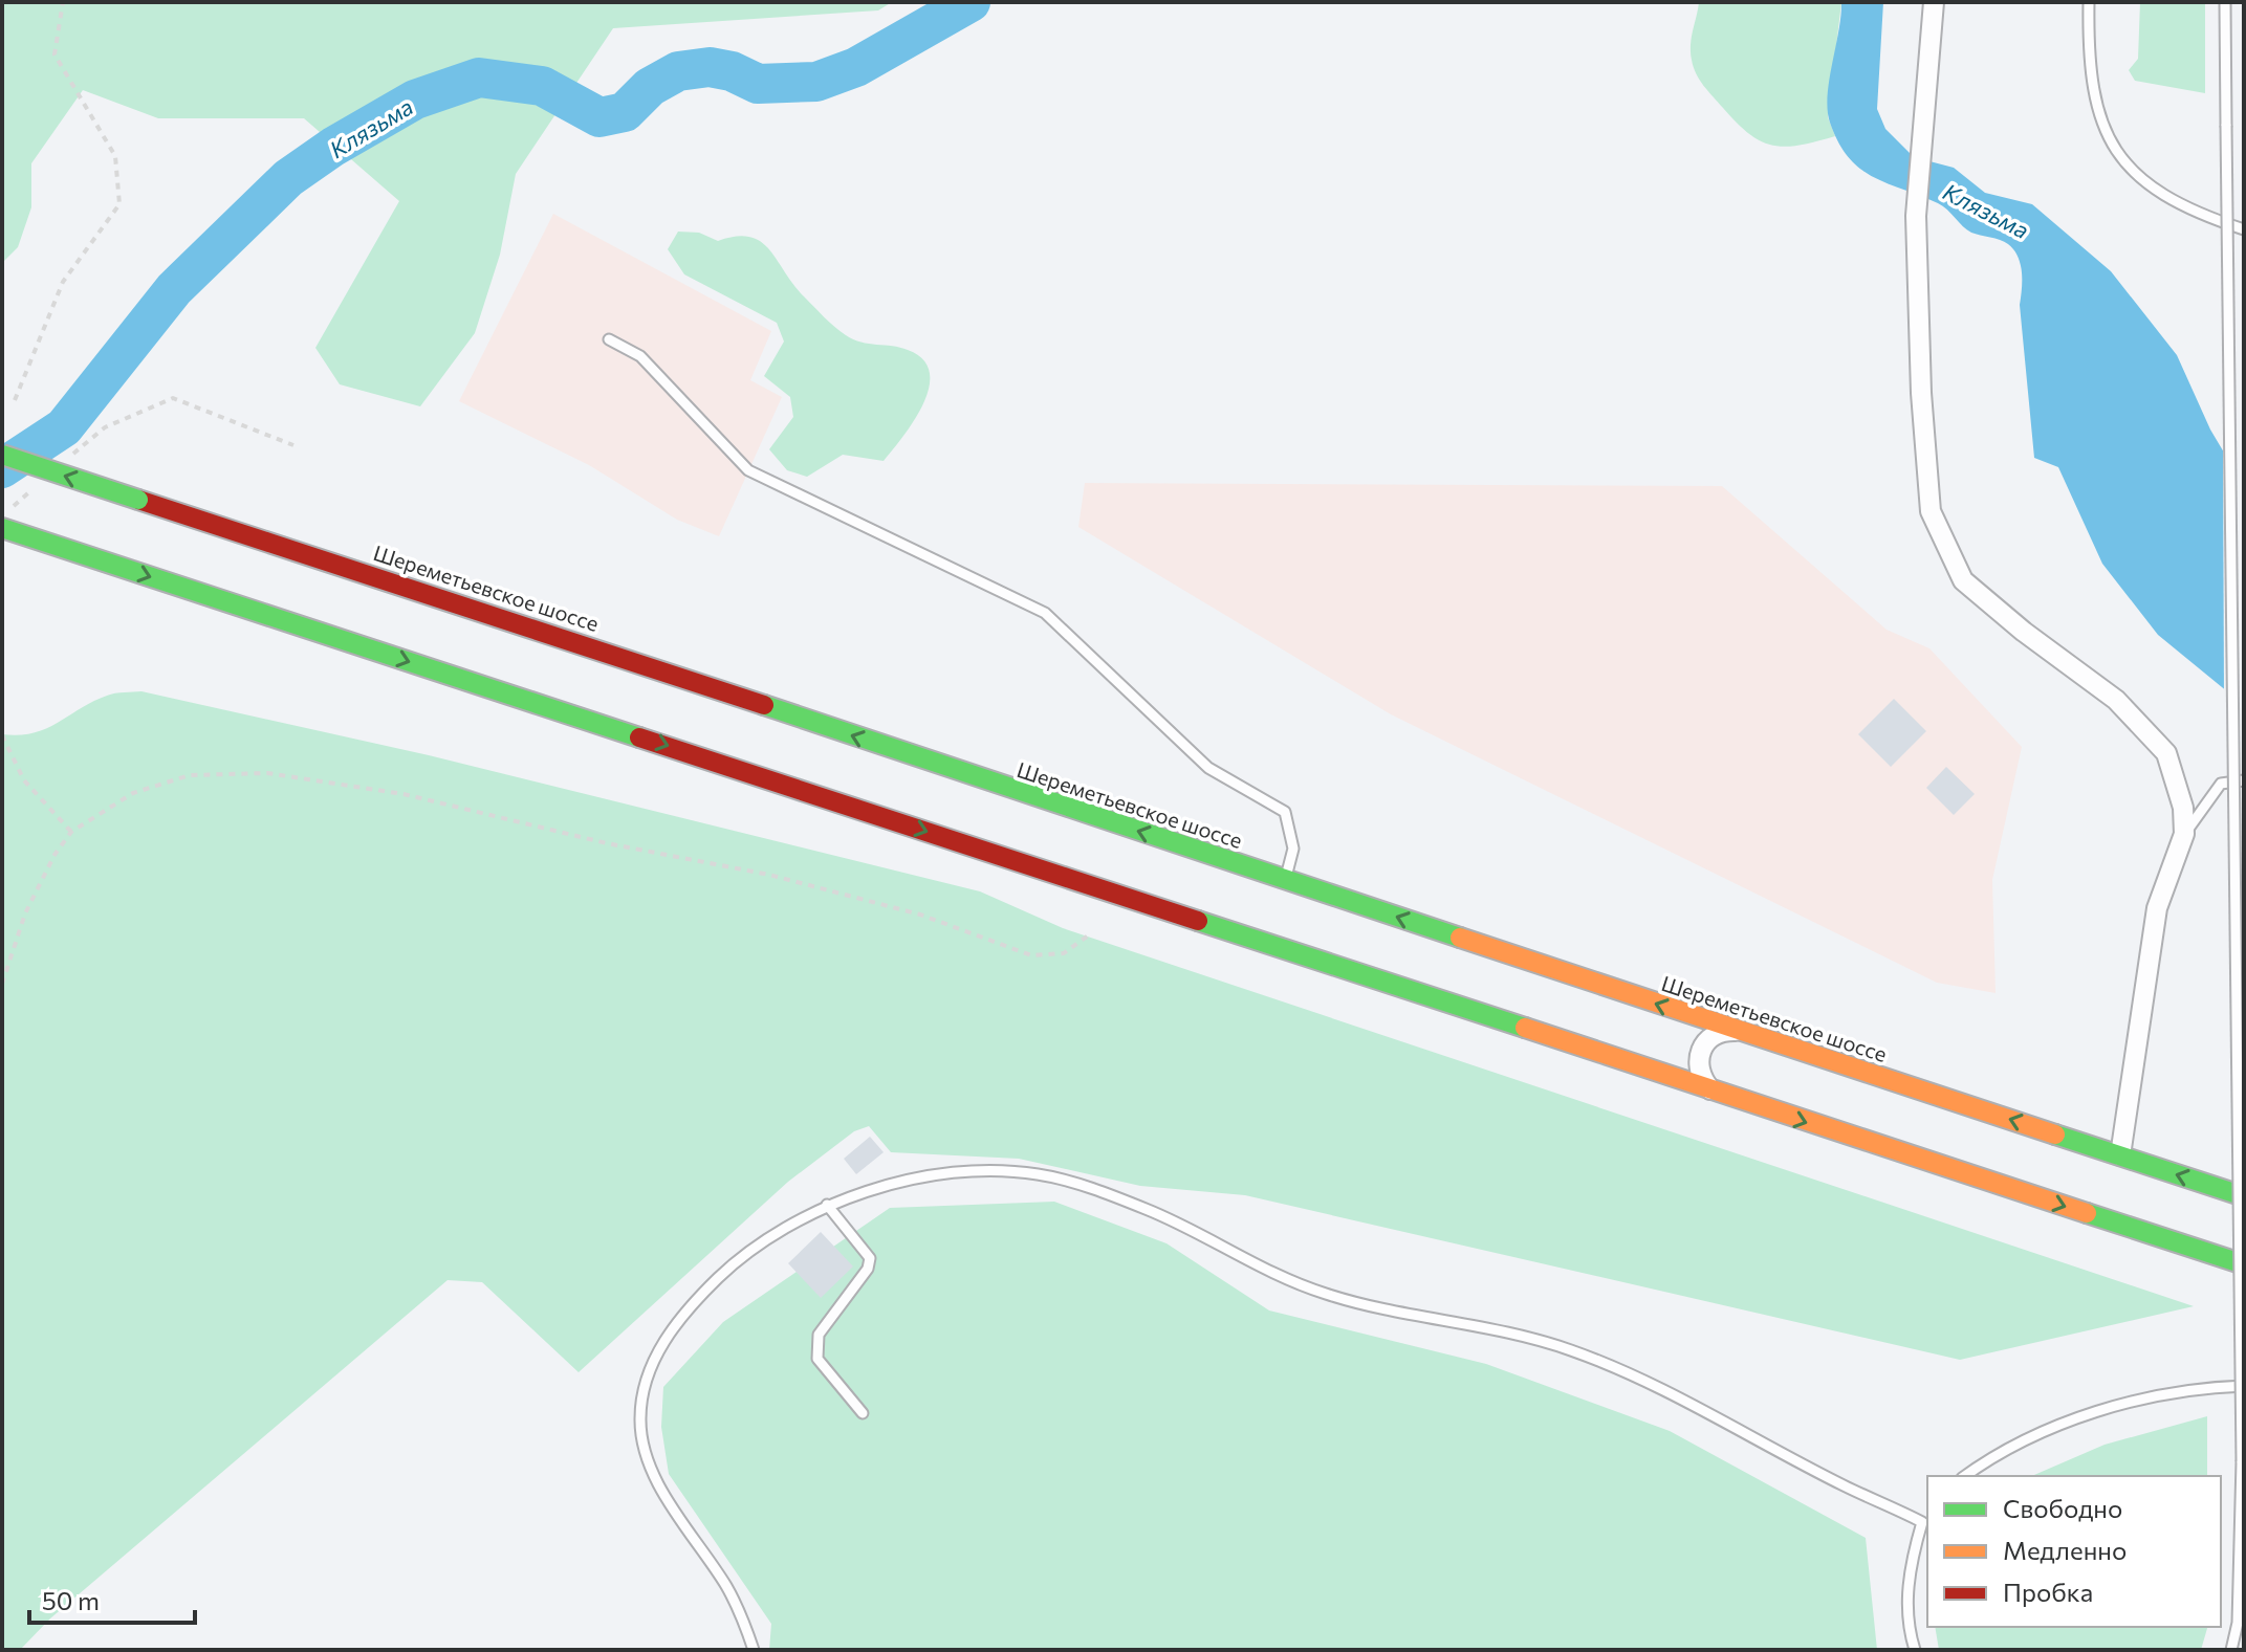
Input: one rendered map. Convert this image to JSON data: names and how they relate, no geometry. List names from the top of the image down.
{
  "streets": {
    "main road": ["Шереметьевское шоссе"]
  },
  "water": ["Клязьма"],
  "legend": ["Свободно", "Медленно", "Пробка"],
  "scale_bar": "50 m"
}
